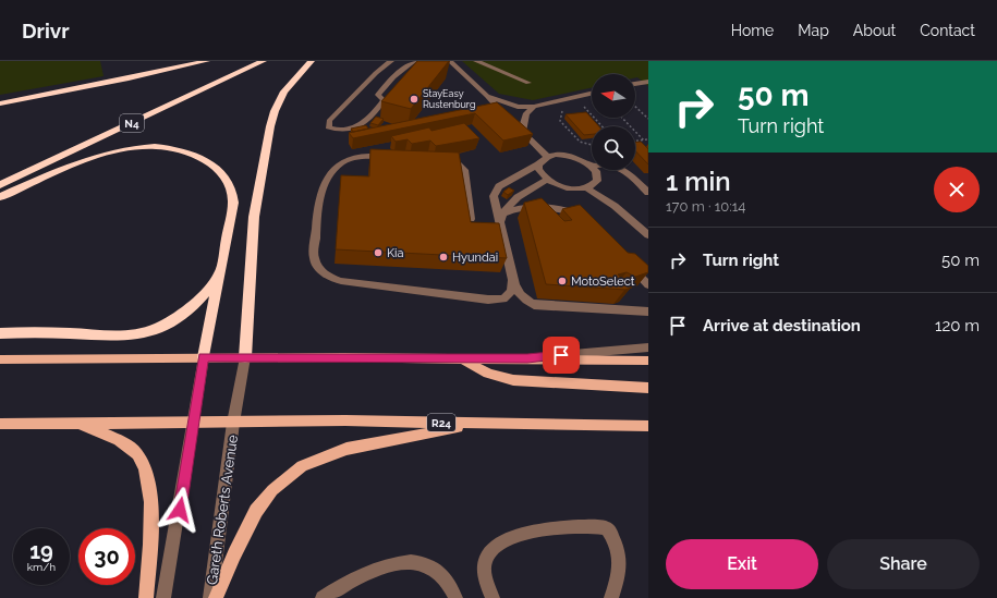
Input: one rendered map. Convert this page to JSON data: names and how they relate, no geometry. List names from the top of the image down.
{
  "streets": {
    "highway": ["N4"],
    "main road": ["R24"],
    "street": ["Gareth Roberts Avenue"]
  },
  "crossings": [
    ["R24", "Gareth Roberts Avenue"]
  ],
  "places": [
    "StayEasy Rustenburg",
    "Kia",
    "Hyundai",
    "MotoSelect"
  ],
  "north": "left",
  "page": {
    "header": "Drivr",
    "nav": [
      "Home",
      "Map",
      "About",
      "Contact"
    ],
    "turn": ["50 m", "Turn right"],
    "heading": ["1 min", "170 m · 10:14"],
    "list": [
      {
        "name": "Turn right",
        "value": "50 m"
      },
      {
        "name": "Arrive at destination",
        "value": "120 m"
      }
    ],
    "speed": "19 km/h",
    "limit": "30",
    "buttons": ["Exit", "Share"]
  }
}
